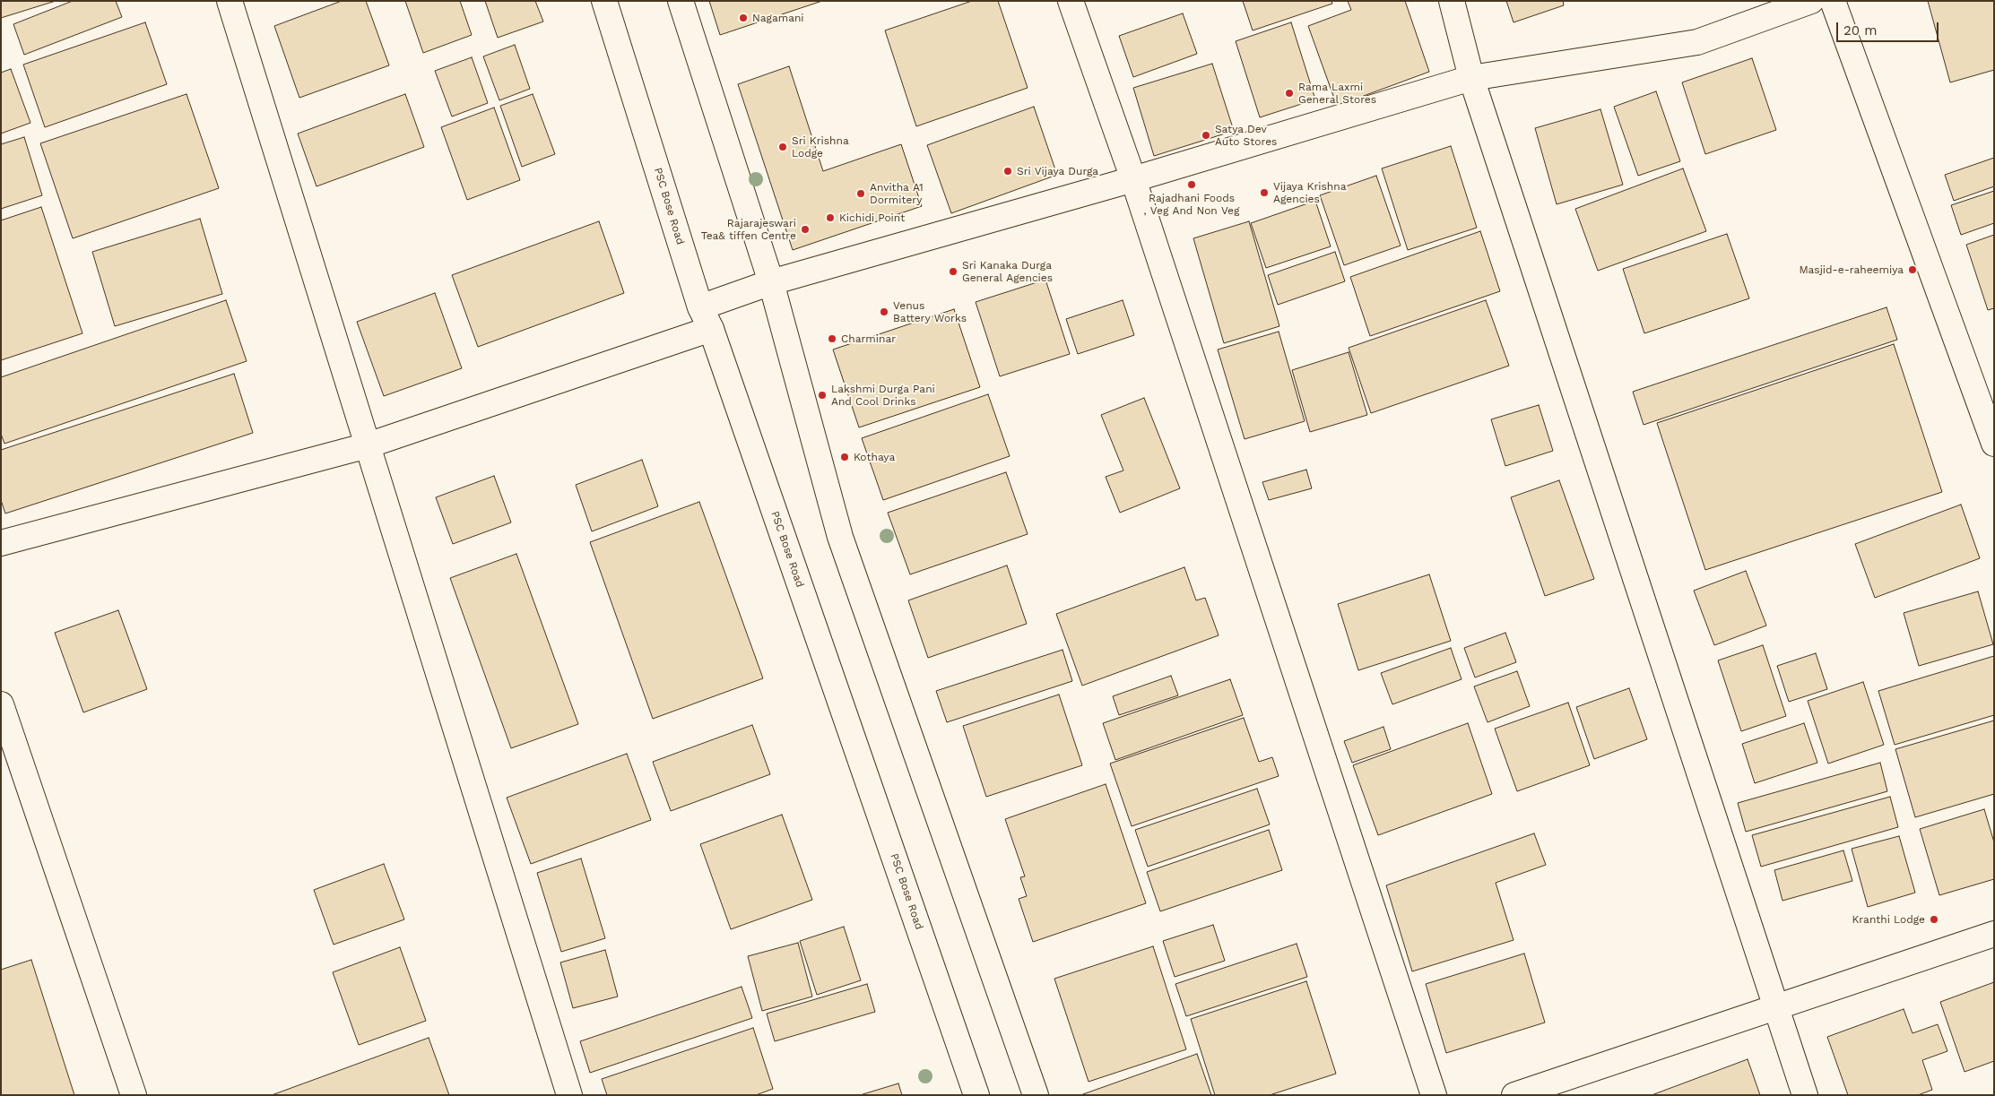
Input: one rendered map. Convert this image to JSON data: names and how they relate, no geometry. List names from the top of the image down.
{
  "streets": {
    "street": ["PSC Bose Road"]
  },
  "places": [
    "Nagamani",
    "Rama Laxmi General Stores",
    "Satya Dev Auto Stores",
    "Sri Krishna Lodge",
    "Sri Vijaya Durga",
    "Rajadhani Foods , Veg And Non Veg",
    "Vijaya Krishna Agencies",
    "Anvitha A1 Dormitery",
    "Kichidi Point",
    "Rajarajeswari Tea& tiffen Centre",
    "Masjid-e-raheemiya",
    "Sri Kanaka Durga General Agencies",
    "Venus Battery Works",
    "Charminar",
    "Lakshmi Durga Pani And Cool Drinks",
    "Kothaya",
    "Kranthi Lodge"
  ],
  "scale_bar": "20 m"
}
